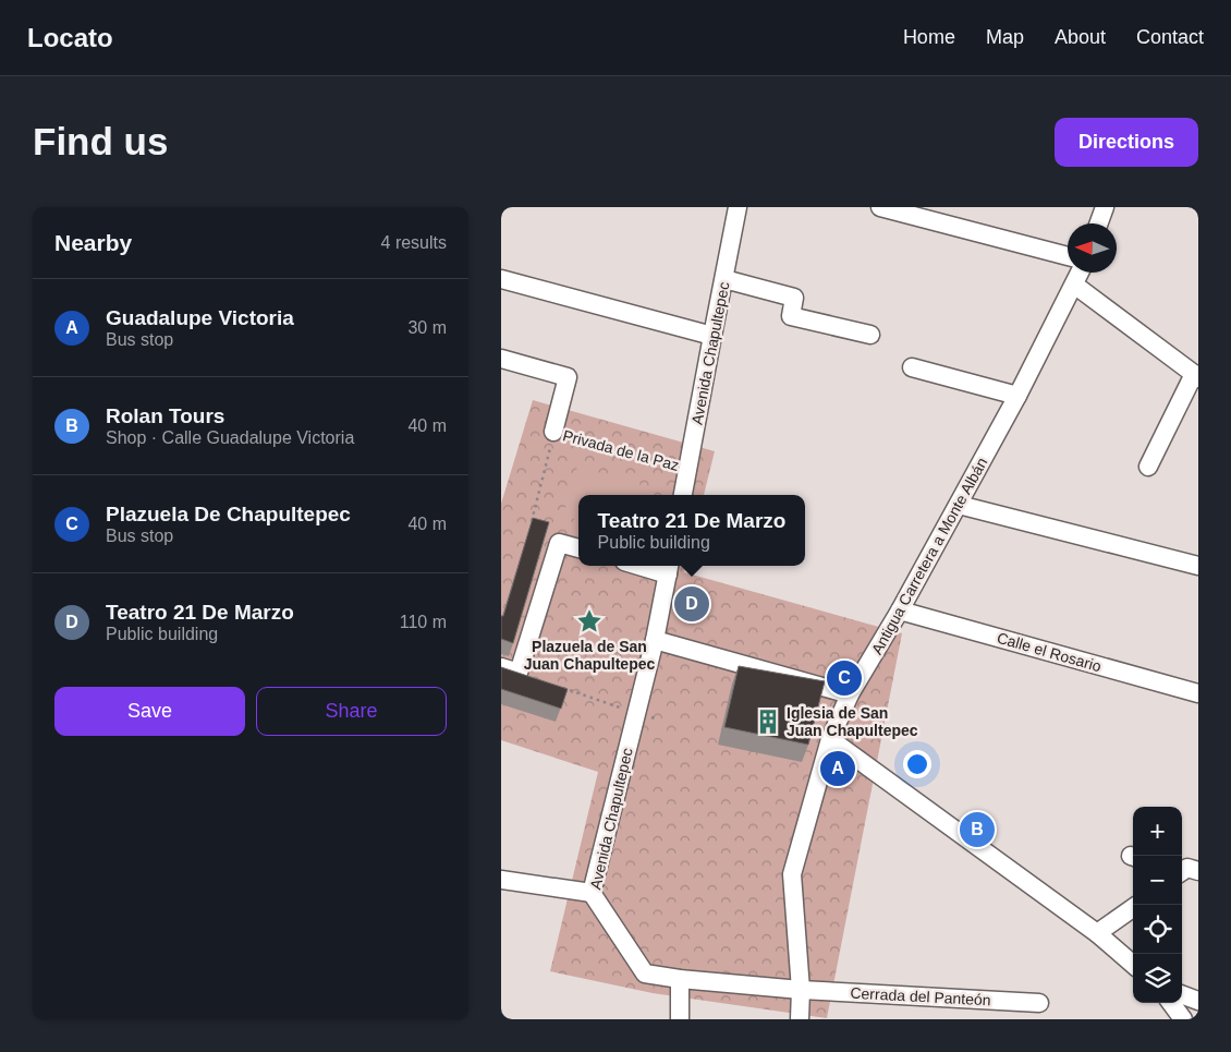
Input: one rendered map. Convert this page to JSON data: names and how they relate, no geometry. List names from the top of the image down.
{
  "streets": {
    "street": [
      "Avenida Chapultepec",
      "Antigua Carretera a Monte Albán",
      "Calle el Rosario",
      "Cerrada del Panteón"
    ],
    "path": ["Privada de la Paz"]
  },
  "crossings": [
    ["Avenida Chapultepec", "Privada de la Paz"],
    ["Avenida Chapultepec", "Antigua Carretera a Monte Albán"],
    ["Avenida Chapultepec", "Cerrada del Panteón"],
    ["Antigua Carretera a Monte Albán", "Calle el Rosario"],
    ["Antigua Carretera a Monte Albán", "Cerrada del Panteón"]
  ],
  "places": {
    "place": ["Plazuela de San Juan Chapultepec"],
    "building": ["Iglesia de San Juan Chapultepec"]
  },
  "north": "left",
  "page": {
    "header": "Locato",
    "nav": [
      "Home",
      "Map",
      "About",
      "Contact"
    ],
    "buttons": [
      "Directions",
      ["Save", "Share"]
    ],
    "title": "Find us",
    "heading": ["Nearby", "4 results"],
    "list": [
      {
        "mark": "A",
        "name": "Guadalupe Victoria",
        "note": "Bus stop",
        "value": "30 m"
      },
      {
        "mark": "B",
        "name": "Rolan Tours",
        "note": "Shop · Calle Guadalupe Victoria",
        "value": "40 m"
      },
      {
        "mark": "C",
        "name": "Plazuela De Chapultepec",
        "note": "Bus stop",
        "value": "40 m"
      },
      {
        "mark": "D",
        "name": "Teatro 21 De Marzo",
        "note": "Public building",
        "value": "110 m"
      }
    ],
    "popup": ["Teatro 21 De Marzo", "Public building"],
    "pins": [
      "D",
      "C",
      "A",
      "B"
    ],
    "map_buttons": ["+", "−"]
  }
}
